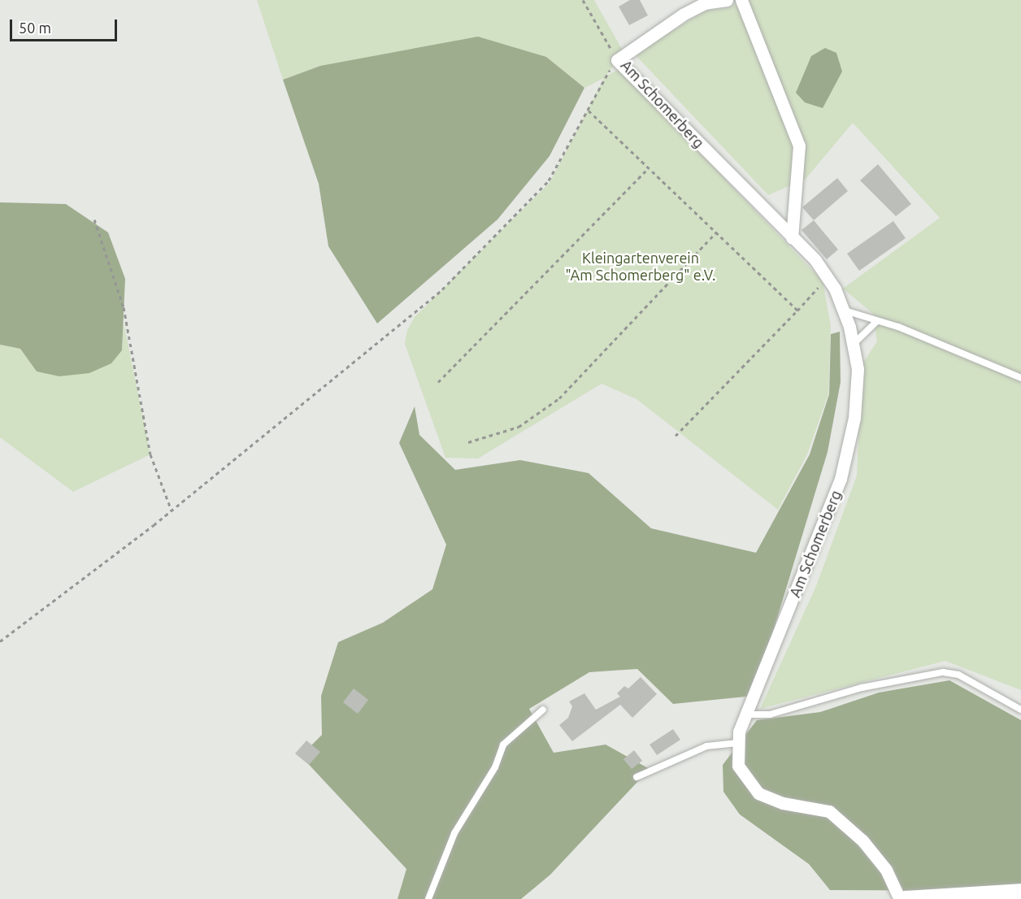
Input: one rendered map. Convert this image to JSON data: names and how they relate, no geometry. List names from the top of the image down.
{
  "streets": {
    "street": ["Am Schomerberg"]
  },
  "parks": ["Kleingartenverein \"Am Schomerberg\" e.V."],
  "scale_bar": "50 m"
}
